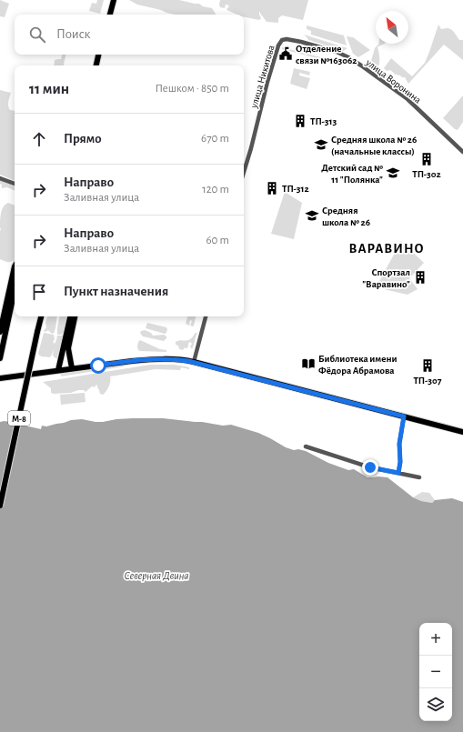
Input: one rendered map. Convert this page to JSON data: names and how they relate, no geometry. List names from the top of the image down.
{
  "streets": {
    "main road": ["М-8"],
    "street": ["улица Никитова", "улица Воронина"]
  },
  "crossings": [
    ["улица Никитова", "улица Воронина"]
  ],
  "districts": ["ВАРАВИНО"],
  "water": ["Северная Двина"],
  "places": {
    "public building": ["Отделение связи №163062"],
    "building": [
      "ТП-313",
      "ТП-302",
      "ТП-312",
      "Спортзал \"Варавино\"",
      "ТП-307"
    ],
    "school or university": ["Средняя школа № 26 (начальные классы)", "Детский сад № 11 \"Полянка\"", "Средняя школа № 26"],
    "library": ["Библиотека имени Фёдора Абрамова"]
  },
  "north": "top left",
  "page": {
    "search": "Поиск",
    "heading": ["11 мин", "Пешком · 850 m"],
    "list": [
      ["Прямо", "670 m"],
      ["Направо", "Заливная улица", "120 m"],
      ["Направо", "Заливная улица", "60 m"],
      "Пункт назначения"
    ],
    "map_buttons": ["+", "−"]
  }
}
